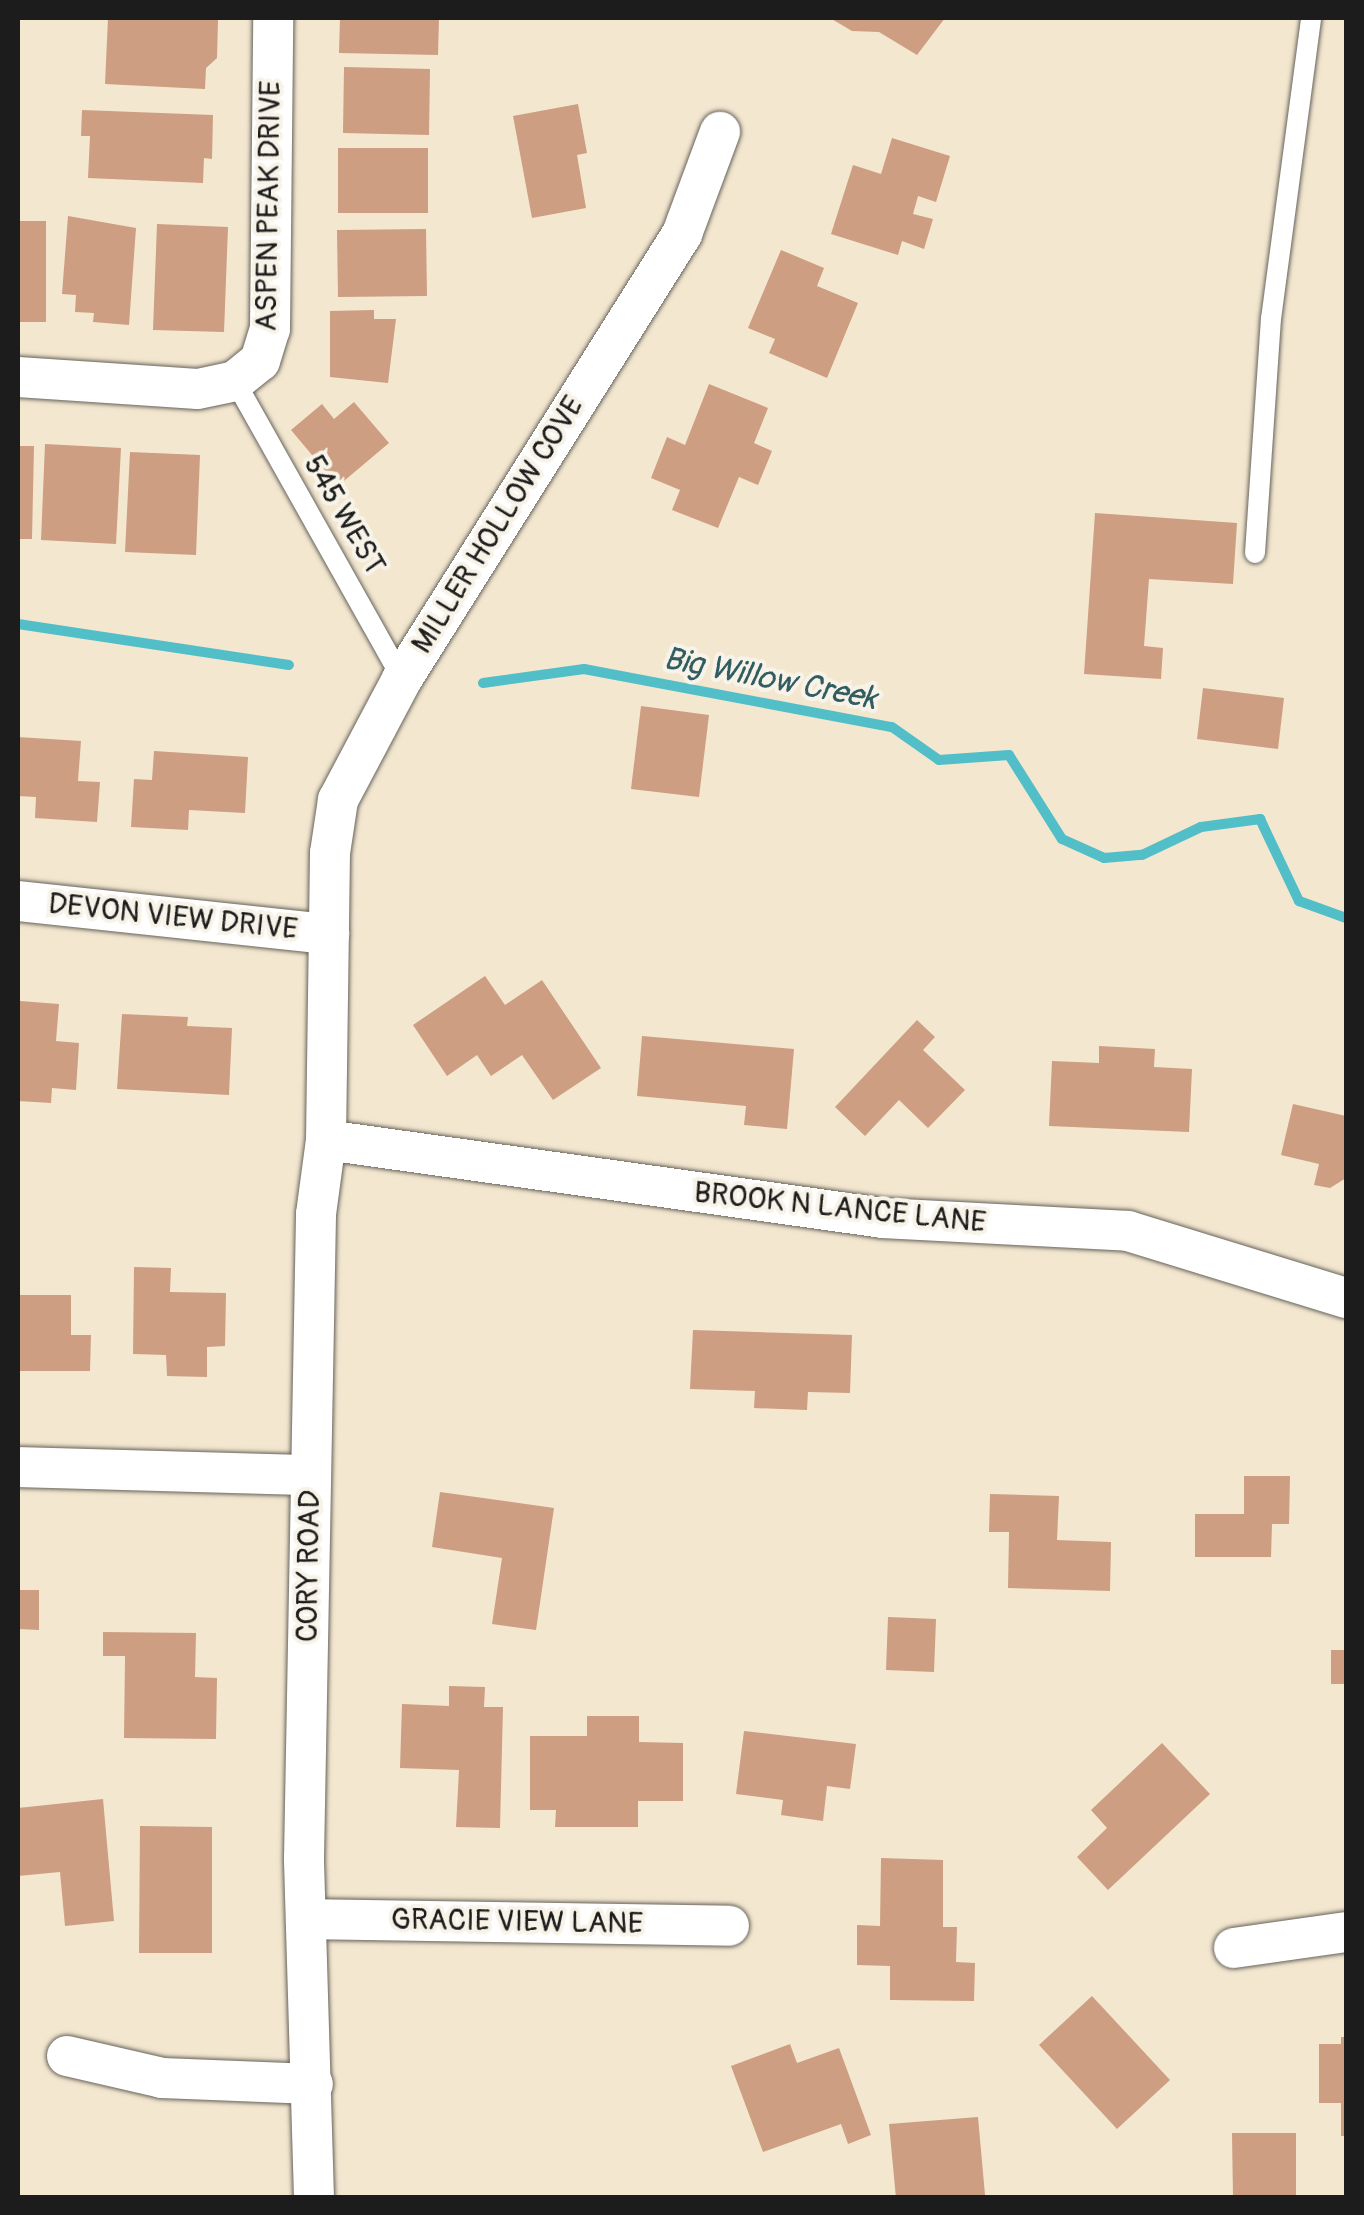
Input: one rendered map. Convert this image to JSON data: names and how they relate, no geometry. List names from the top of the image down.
{
  "streets": {
    "street": [
      "ASPEN PEAK DRIVE",
      "MILLER HOLLOW COVE",
      "DEVON VIEW DRIVE",
      "BROOK N LANCE LANE",
      "CORY ROAD",
      "GRACIE VIEW LANE"
    ],
    "lane": ["545 WEST"]
  },
  "crossings": [
    ["ASPEN PEAK DRIVE", "545 WEST"],
    ["545 WEST", "MILLER HOLLOW COVE"],
    ["MILLER HOLLOW COVE", "DEVON VIEW DRIVE"],
    ["MILLER HOLLOW COVE", "CORY ROAD"],
    ["DEVON VIEW DRIVE", "CORY ROAD"],
    ["BROOK N LANCE LANE", "CORY ROAD"],
    ["CORY ROAD", "GRACIE VIEW LANE"]
  ],
  "water": ["Big Willow Creek"]
}
